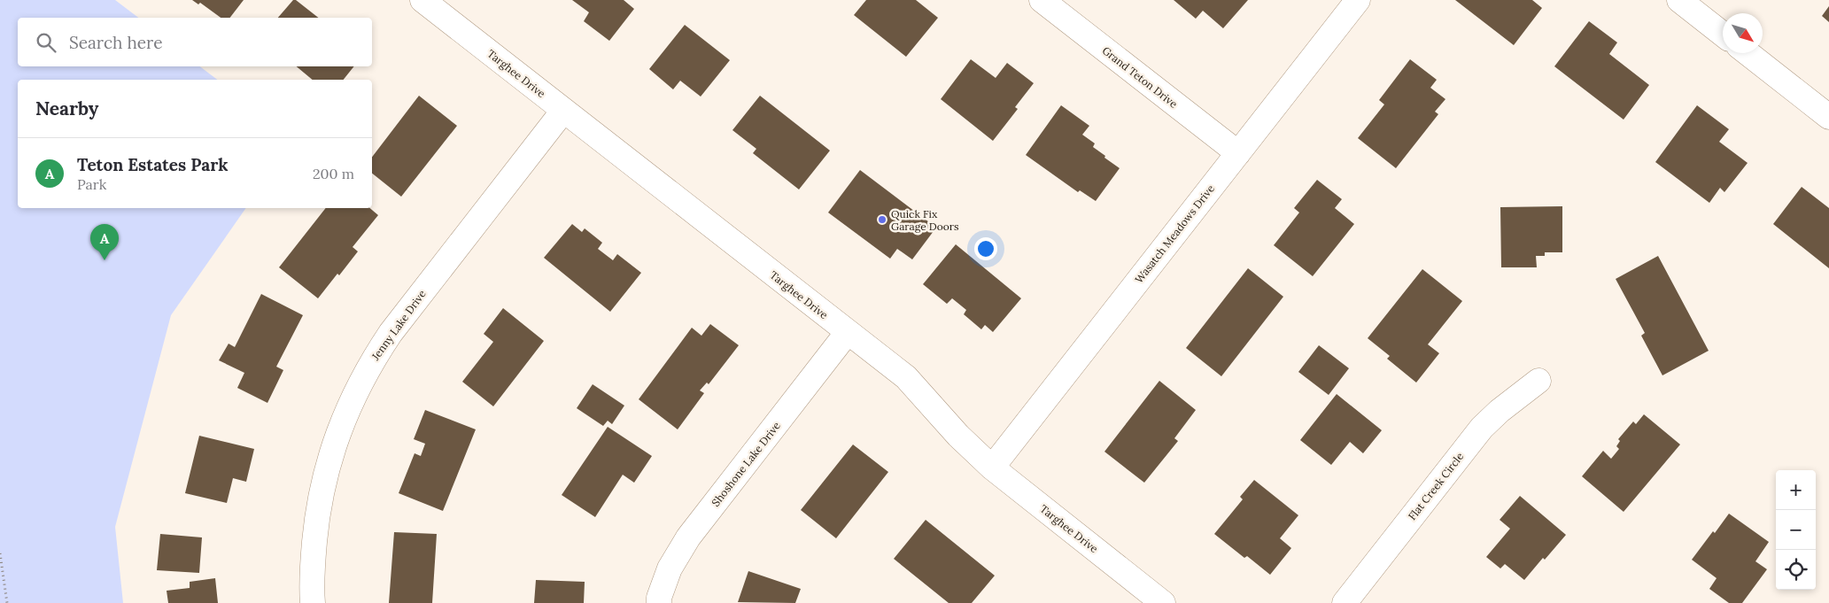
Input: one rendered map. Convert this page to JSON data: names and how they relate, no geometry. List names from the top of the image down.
{
  "streets": {
    "street": [
      "Targhee Drive",
      "Grand Teton Drive",
      "Wasatch Meadows Drive",
      "Jenny Lake Drive",
      "Shoshone Lake Drive",
      "Flat Creek Circle"
    ]
  },
  "crossings": [
    ["Targhee Drive", "Wasatch Meadows Drive"],
    ["Targhee Drive", "Jenny Lake Drive"],
    ["Targhee Drive", "Shoshone Lake Drive"],
    ["Grand Teton Drive", "Wasatch Meadows Drive"]
  ],
  "places": ["Quick Fix Garage Doors"],
  "north": "bottom right",
  "page": {
    "search": "Search here",
    "heading": "Nearby",
    "list": [
      {
        "mark": "A",
        "name": "Teton Estates Park",
        "note": "Park",
        "value": "200 m"
      }
    ],
    "pins": "A",
    "map_buttons": ["+", "−"]
  }
}
